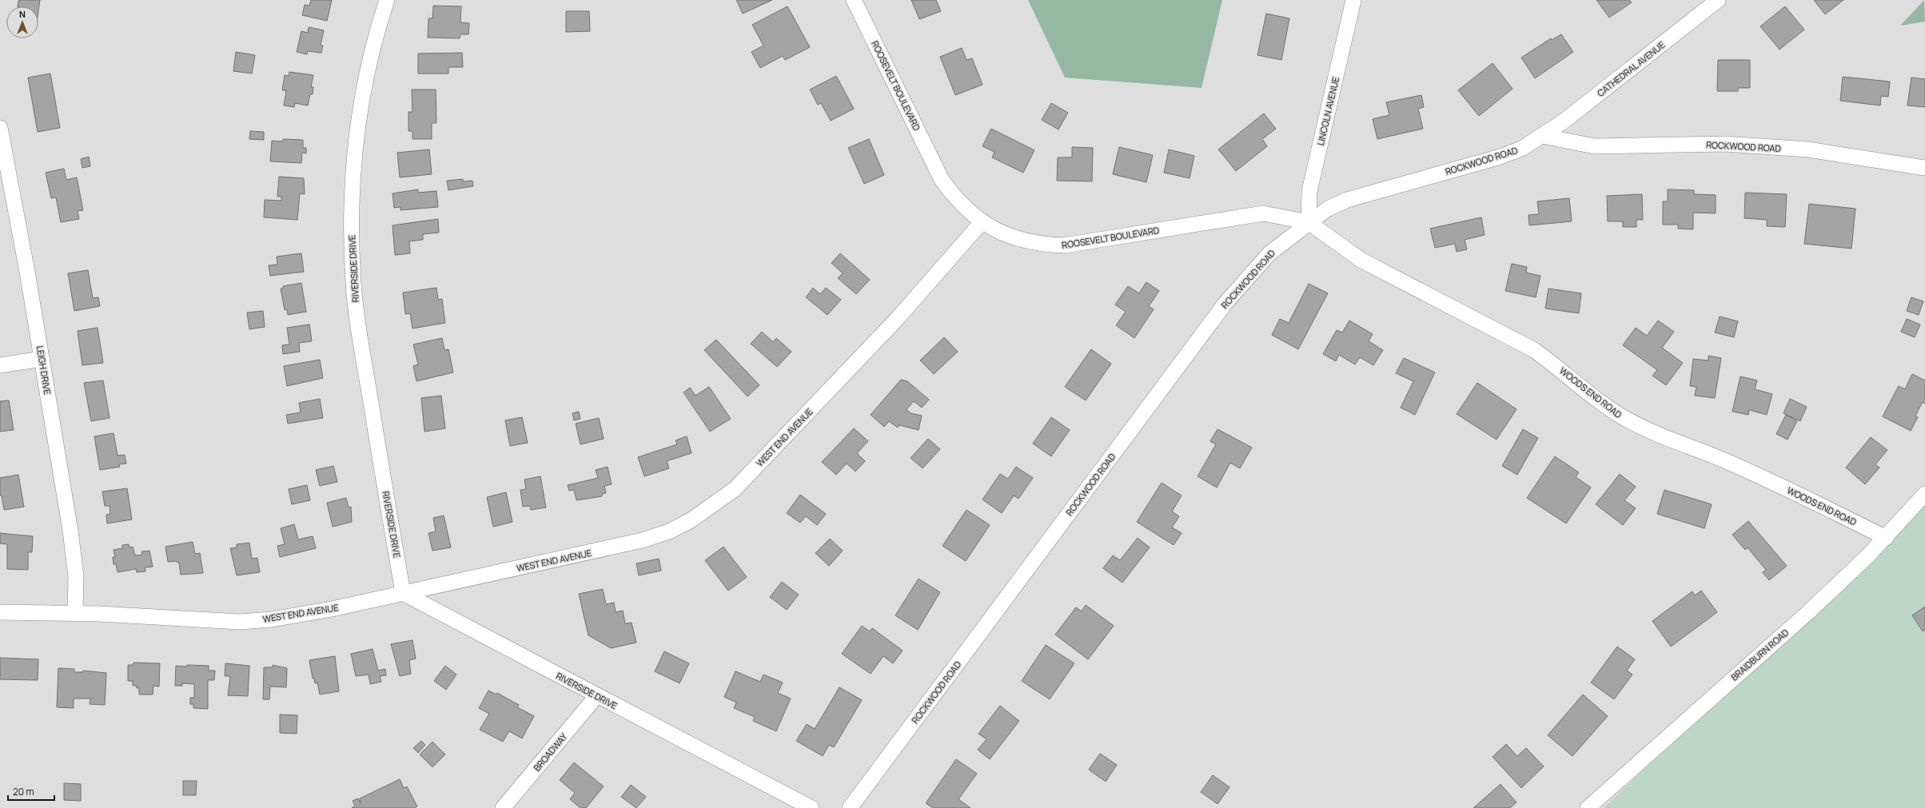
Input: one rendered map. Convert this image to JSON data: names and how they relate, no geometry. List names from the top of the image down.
{
  "streets": {
    "street": [
      "CATHEDRAL AVENUE",
      "ROOSEVELT BOULEVARD",
      "LINCOLN AVENUE",
      "ROCKWOOD ROAD",
      "RIVERSIDE DRIVE",
      "LEIGH DRIVE",
      "WOODS END ROAD",
      "WEST END AVENUE",
      "BRAIDBURN ROAD",
      "BROADWAY"
    ]
  },
  "crossings": [
    ["CATHEDRAL AVENUE", "ROCKWOOD ROAD"],
    ["ROOSEVELT BOULEVARD", "LINCOLN AVENUE"],
    ["ROOSEVELT BOULEVARD", "ROCKWOOD ROAD"],
    ["ROOSEVELT BOULEVARD", "WOODS END ROAD"],
    ["ROOSEVELT BOULEVARD", "WEST END AVENUE"],
    ["LINCOLN AVENUE", "ROCKWOOD ROAD"],
    ["LINCOLN AVENUE", "WOODS END ROAD"],
    ["ROCKWOOD ROAD", "WOODS END ROAD"],
    ["RIVERSIDE DRIVE", "WEST END AVENUE"],
    ["RIVERSIDE DRIVE", "BROADWAY"],
    ["LEIGH DRIVE", "WEST END AVENUE"],
    ["WOODS END ROAD", "BRAIDBURN ROAD"]
  ],
  "scale_bar": "20 m",
  "north": "top"
}
